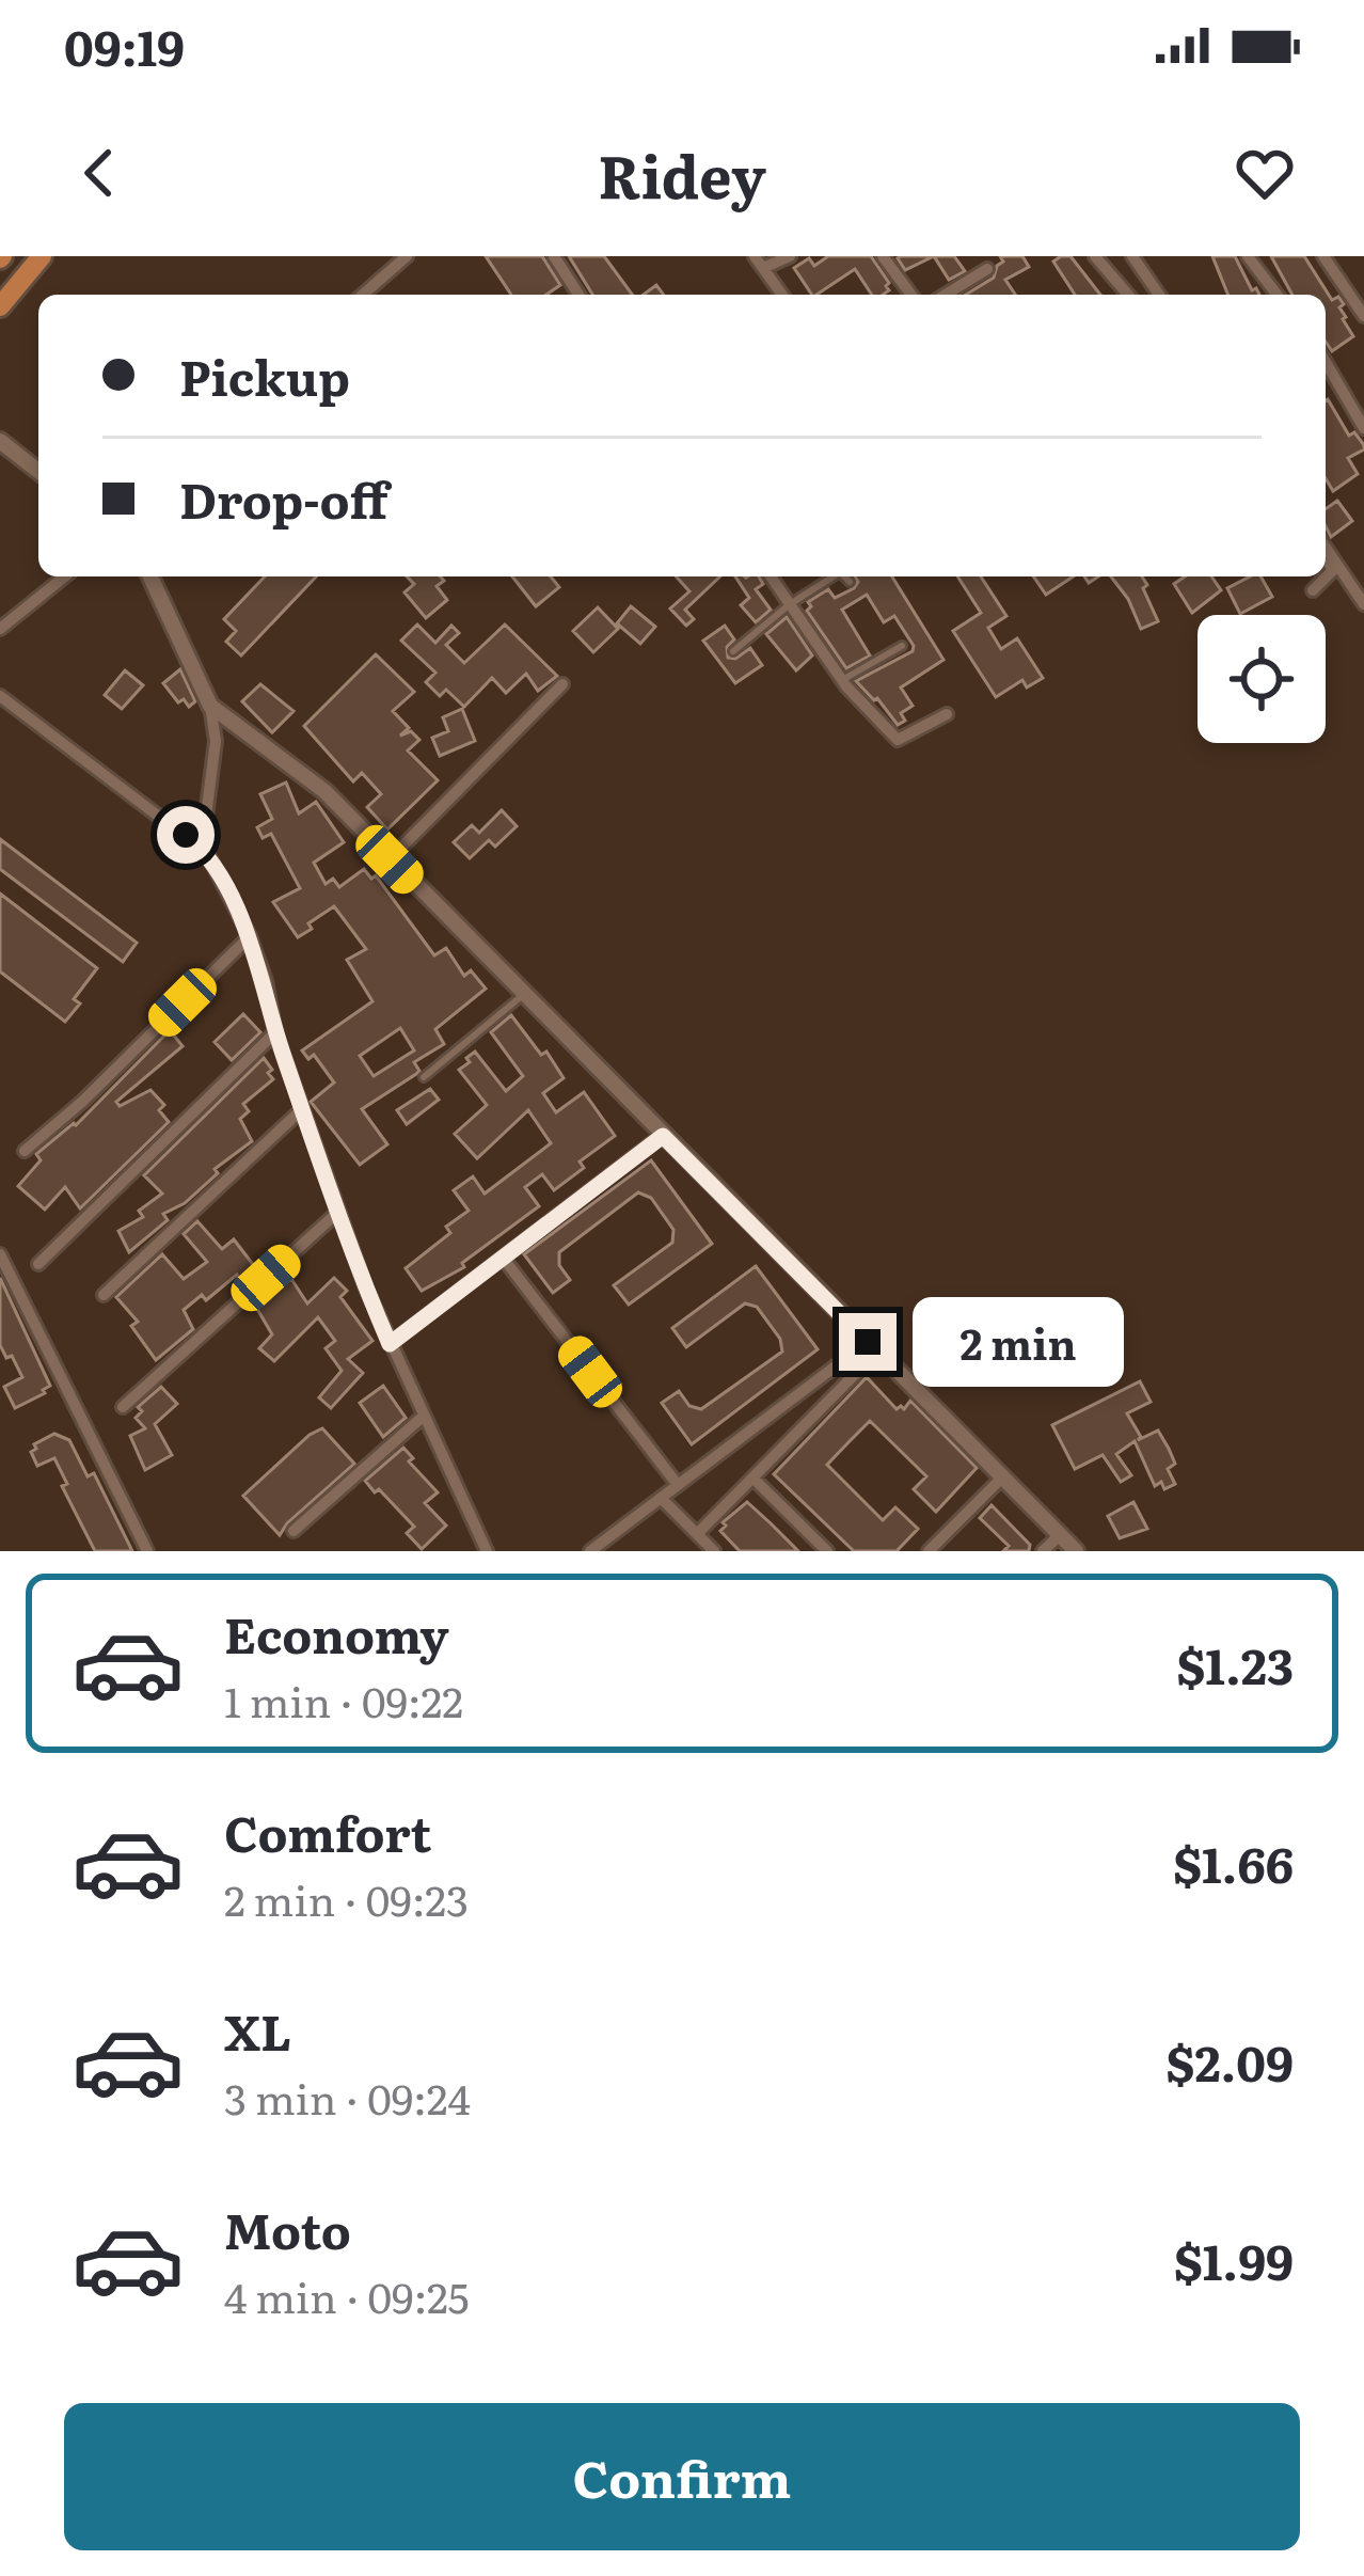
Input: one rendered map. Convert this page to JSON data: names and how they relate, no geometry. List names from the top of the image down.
{
  "page": {
    "status": "09:19",
    "header": "Ridey",
    "banner": ["Pickup", "Drop-off"],
    "bubble": "2 min",
    "list": [
      {
        "name": "Economy",
        "note": "1 min · 09:22",
        "value": "$1.23"
      },
      {
        "name": "Comfort",
        "note": "2 min · 09:23",
        "value": "$1.66"
      },
      {
        "name": "XL",
        "note": "3 min · 09:24",
        "value": "$2.09"
      },
      {
        "name": "Moto",
        "note": "4 min · 09:25",
        "value": "$1.99"
      }
    ],
    "buttons": "Confirm"
  }
}
